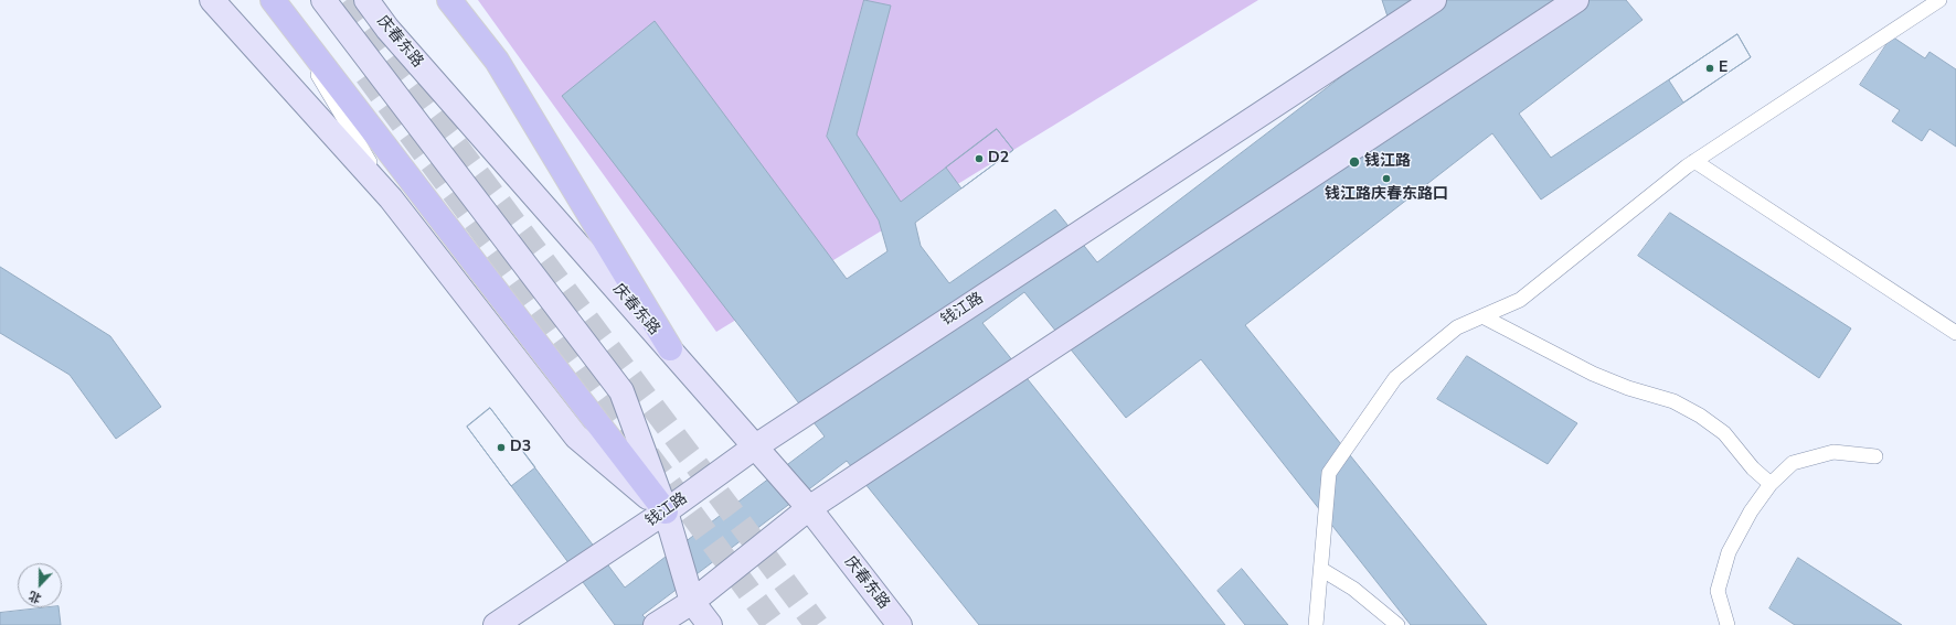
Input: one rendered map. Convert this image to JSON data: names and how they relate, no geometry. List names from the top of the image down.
{
  "streets": {
    "main road": ["庆春东路", "钱江路"]
  },
  "crossings": [
    ["庆春东路", "钱江路"]
  ],
  "places": [
    "E",
    "D2",
    "钱江路",
    "钱江路庆春东路口",
    "D3"
  ],
  "north": "bottom"
}
